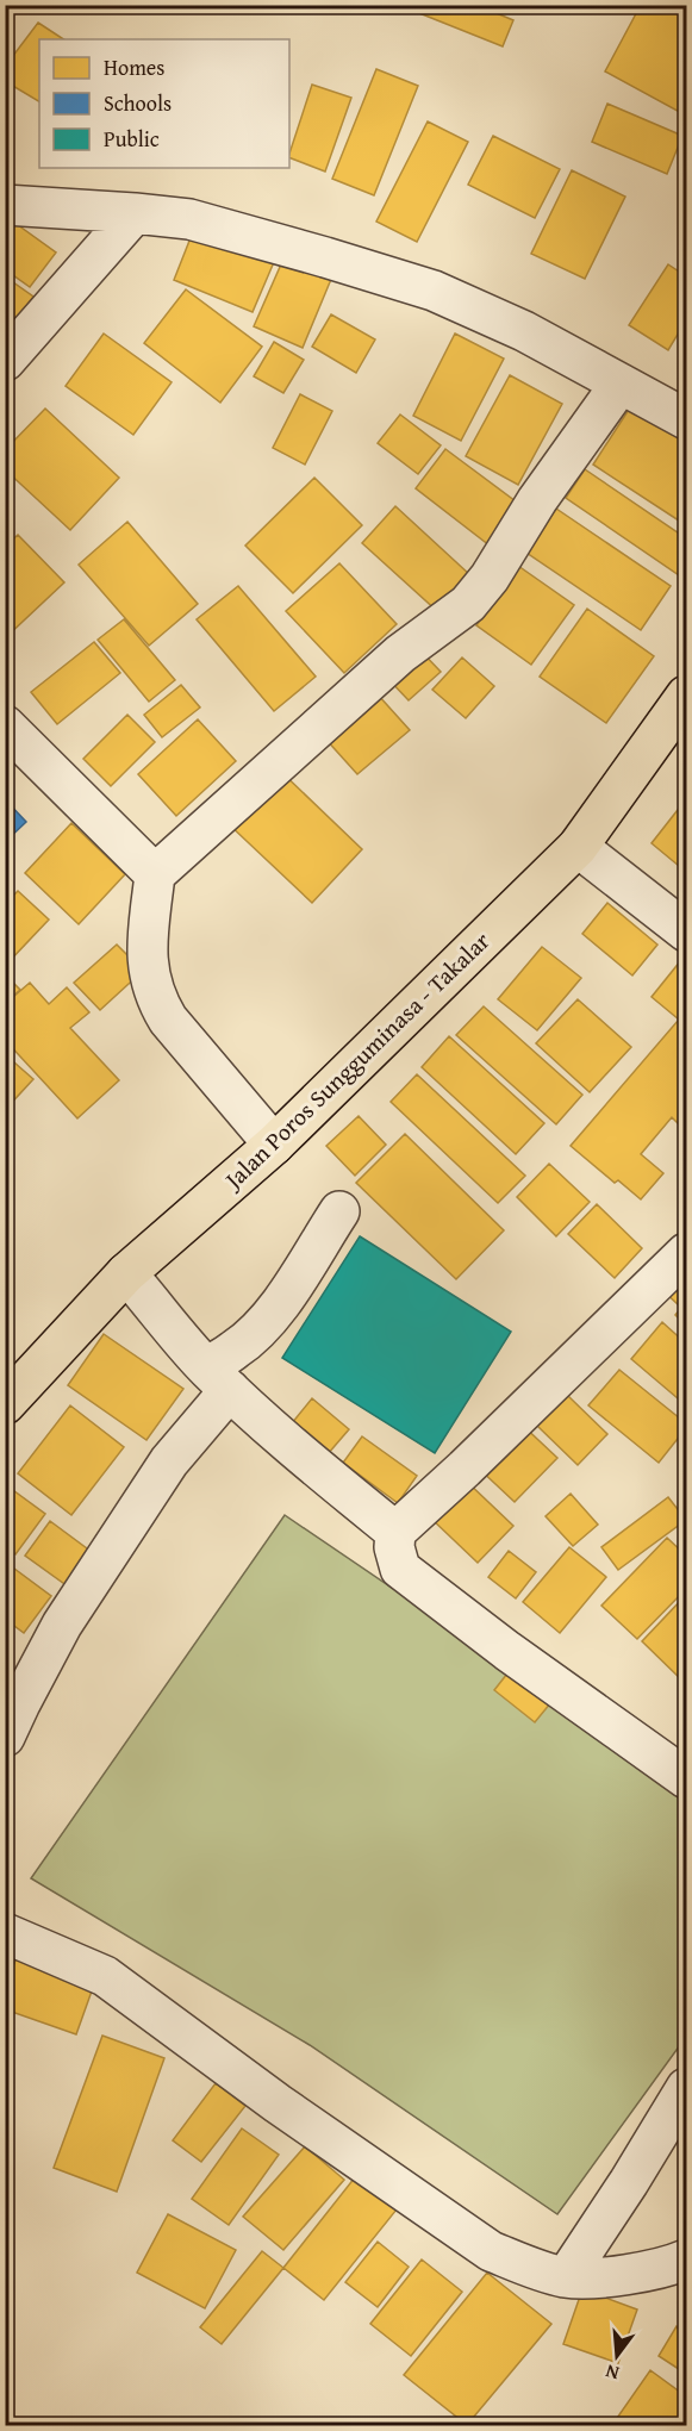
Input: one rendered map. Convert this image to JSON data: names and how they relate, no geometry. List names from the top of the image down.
{
  "streets": {
    "highway": ["Jalan Poros Sungguminasa - Takalar"]
  },
  "legend": ["Homes", "Schools", "Public"],
  "north": "bottom"
}
